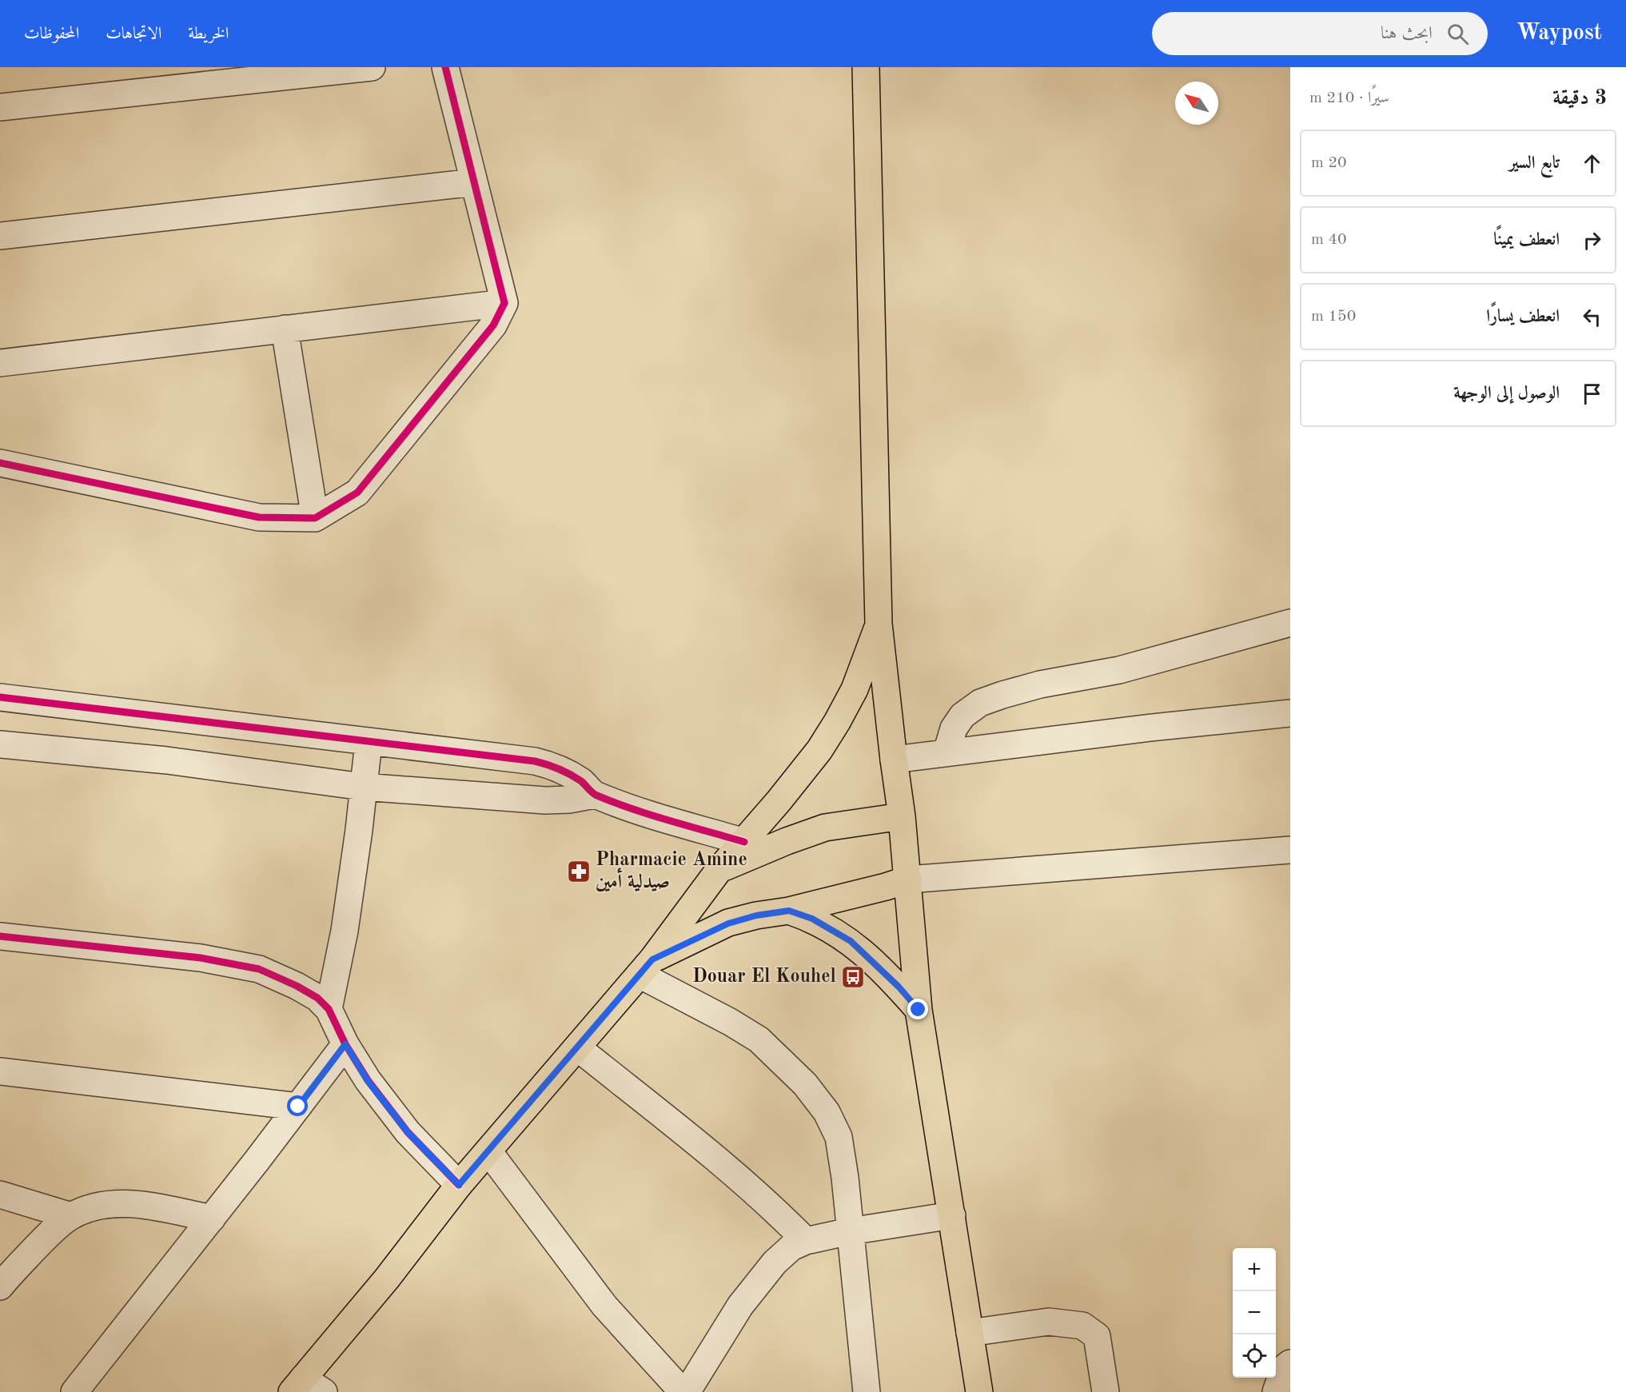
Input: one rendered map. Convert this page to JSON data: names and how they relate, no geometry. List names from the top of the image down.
{
  "places": {
    "pharmacy": ["Pharmacie Amine صيدلية أمين"],
    "bus stop": ["Douar El Kouhel"]
  },
  "north": "top left",
  "page": {
    "header": "Waypost",
    "search": "ابحث هنا",
    "nav": ["الخريطة", "الاتجاهات", "المحفوظات"],
    "heading": ["3 دقيقة", "سيرًا · 210 m"],
    "list": [
      ["تابع السير", "20 m"],
      ["انعطف يمينًا", "40 m"],
      ["انعطف يسارًا", "150 m"],
      "الوصول إلى الوجهة"
    ],
    "map_buttons": ["+", "−"]
  }
}
